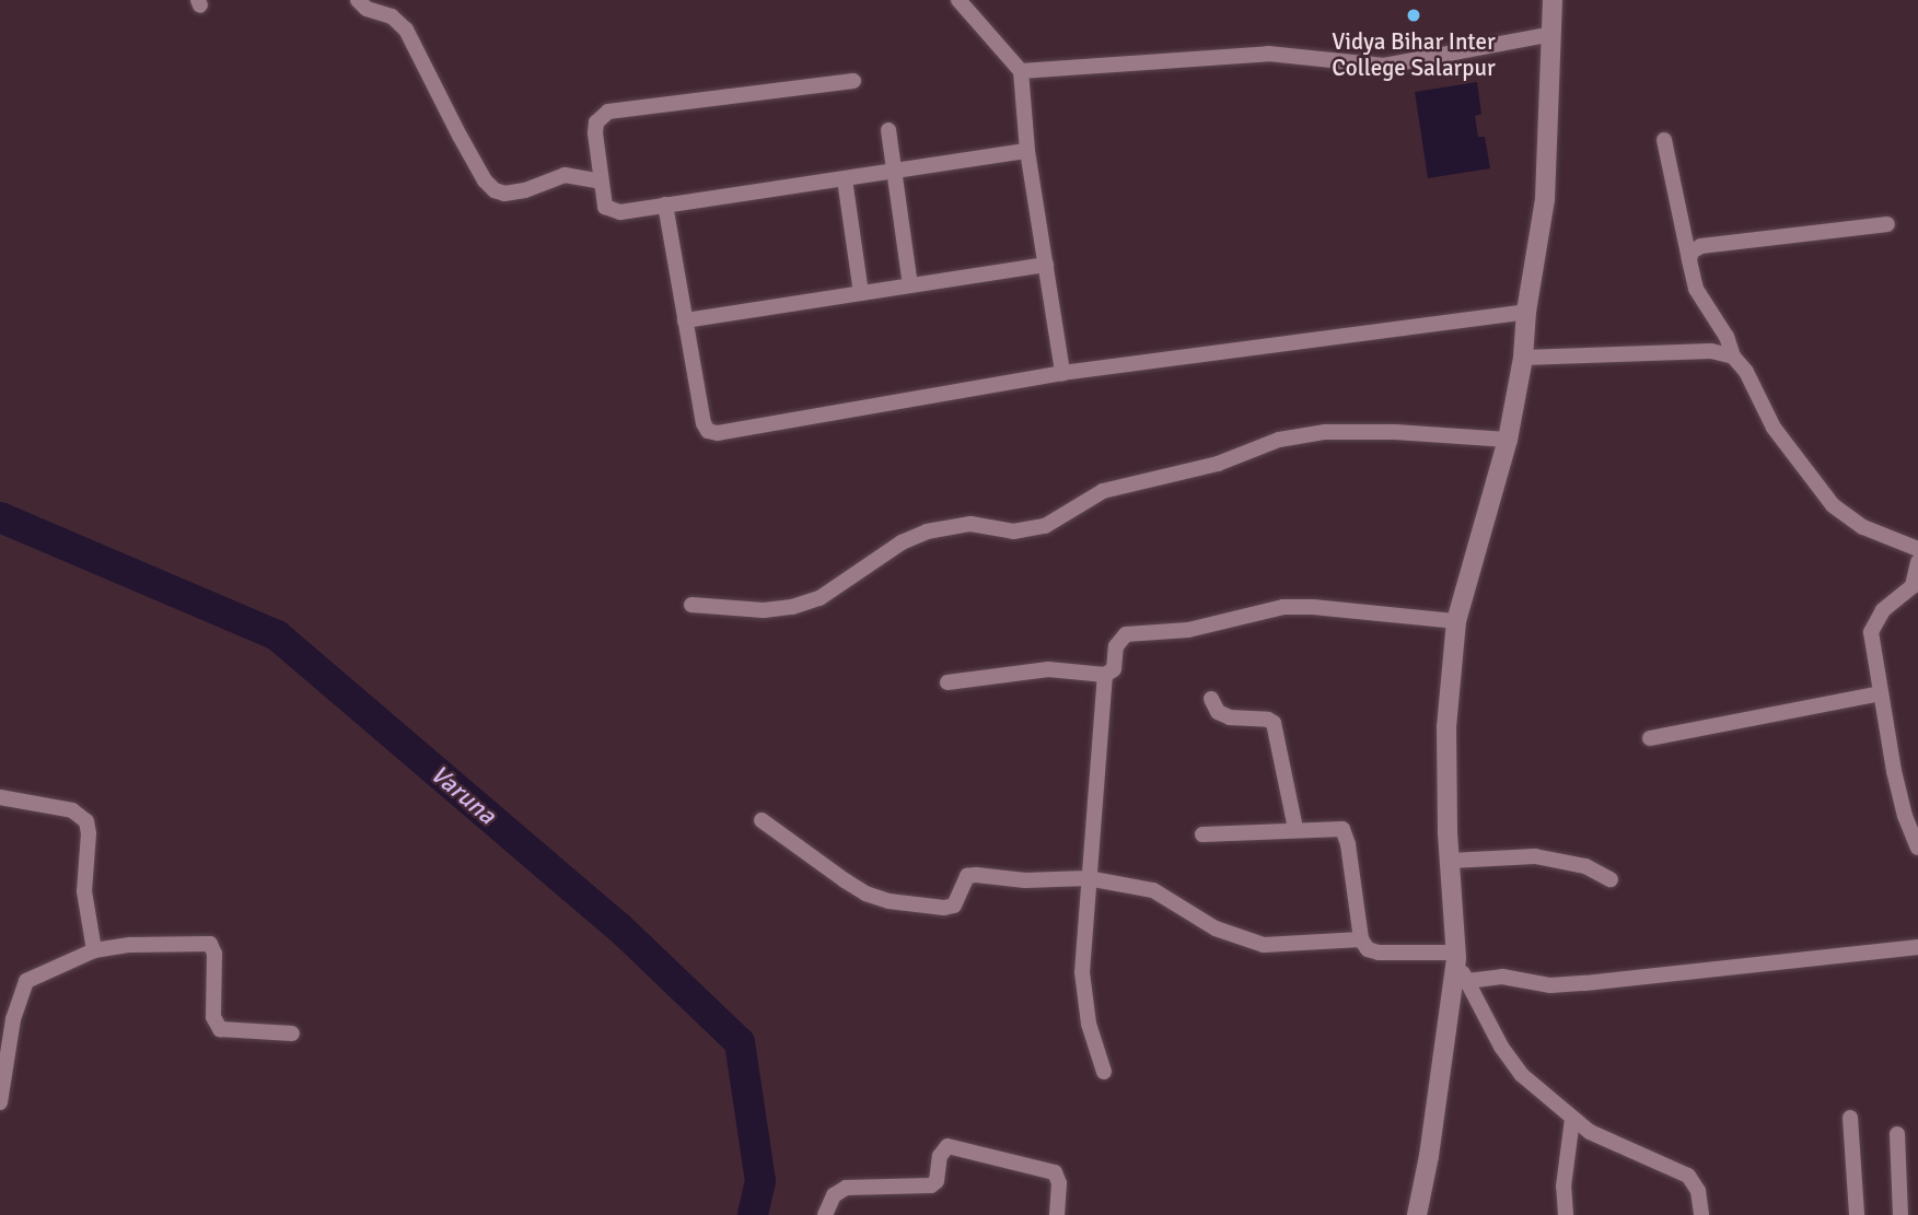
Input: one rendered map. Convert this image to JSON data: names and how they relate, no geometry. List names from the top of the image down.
{
  "water": ["Varuna"],
  "places": ["Vidya Bihar Inter College Salarpur"]
}
